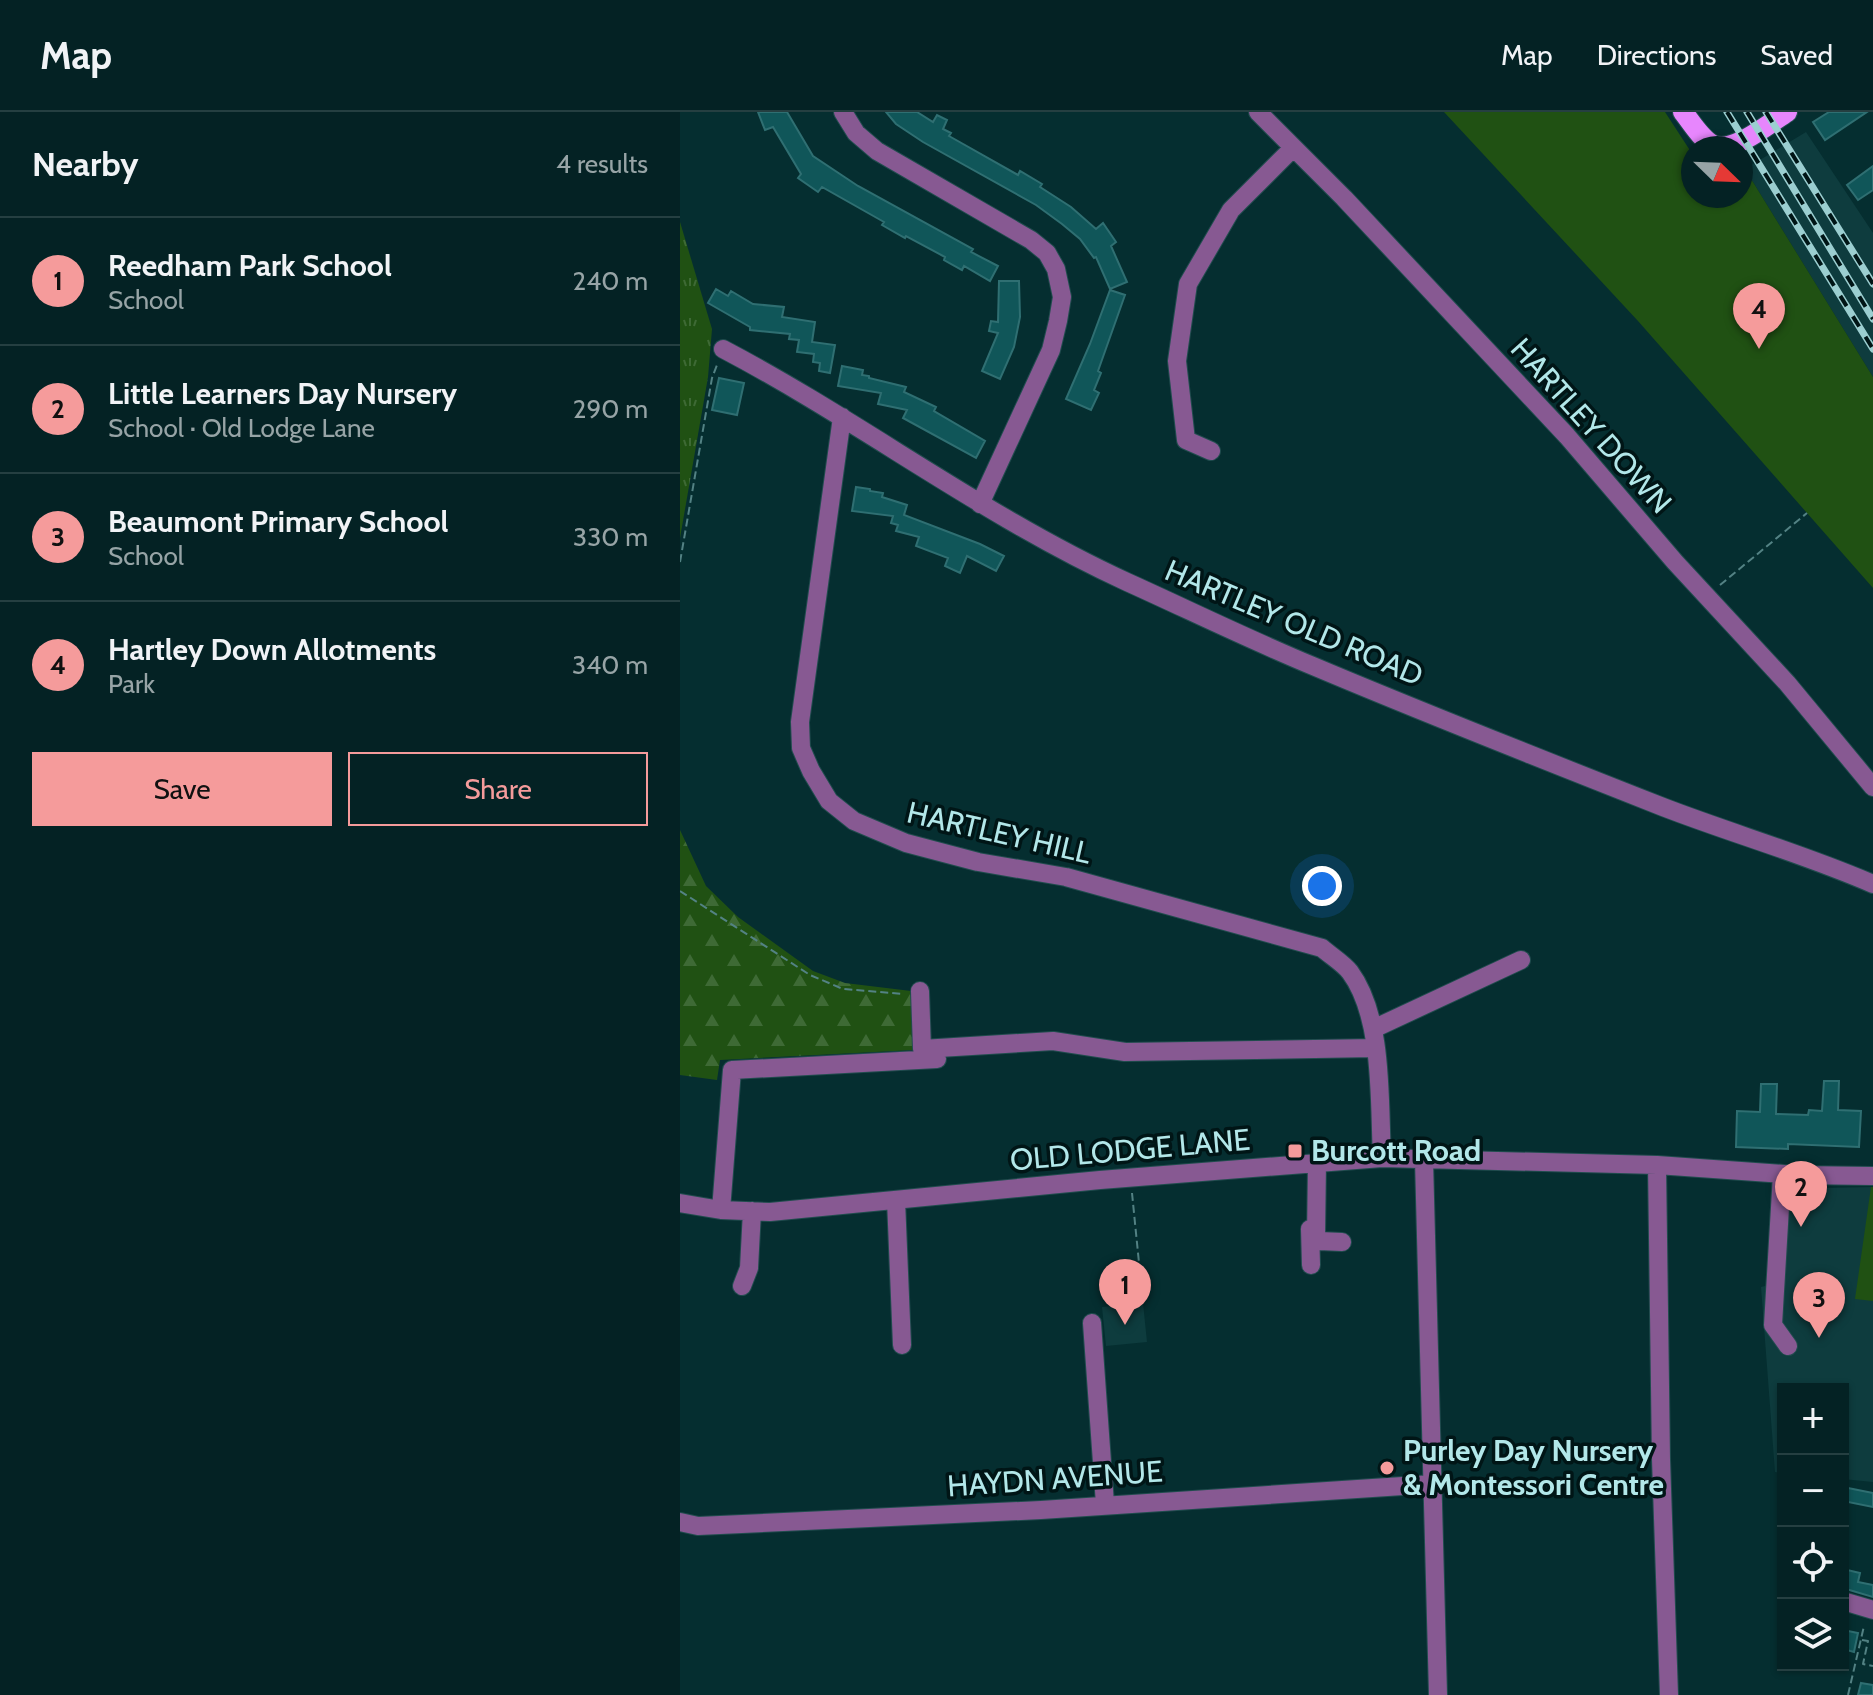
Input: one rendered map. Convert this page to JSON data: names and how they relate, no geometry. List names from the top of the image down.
{
  "streets": {
    "street": [
      "HARTLEY DOWN",
      "HARTLEY OLD ROAD",
      "HARTLEY HILL",
      "OLD LODGE LANE",
      "HAYDN AVENUE"
    ]
  },
  "crossings": [
    ["HARTLEY OLD ROAD", "HARTLEY HILL"],
    ["HARTLEY HILL", "OLD LODGE LANE"]
  ],
  "places": {
    "transit": ["Burcott Road"],
    "other": ["Purley Day Nursery & Montessori Centre"]
  },
  "north": "bottom right",
  "page": {
    "header": "Map",
    "nav": ["Map", "Directions", "Saved"],
    "heading": ["Nearby", "4 results"],
    "list": [
      {
        "mark": "1",
        "name": "Reedham Park School",
        "note": "School",
        "value": "240 m"
      },
      {
        "mark": "2",
        "name": "Little Learners Day Nursery",
        "note": "School · Old Lodge Lane",
        "value": "290 m"
      },
      {
        "mark": "3",
        "name": "Beaumont Primary School",
        "note": "School",
        "value": "330 m"
      },
      {
        "mark": "4",
        "name": "Hartley Down Allotments",
        "note": "Park",
        "value": "340 m"
      }
    ],
    "pins": [
      "4",
      "2",
      "1",
      "3"
    ],
    "buttons": ["Save", "Share"],
    "map_buttons": ["+", "−"]
  }
}
